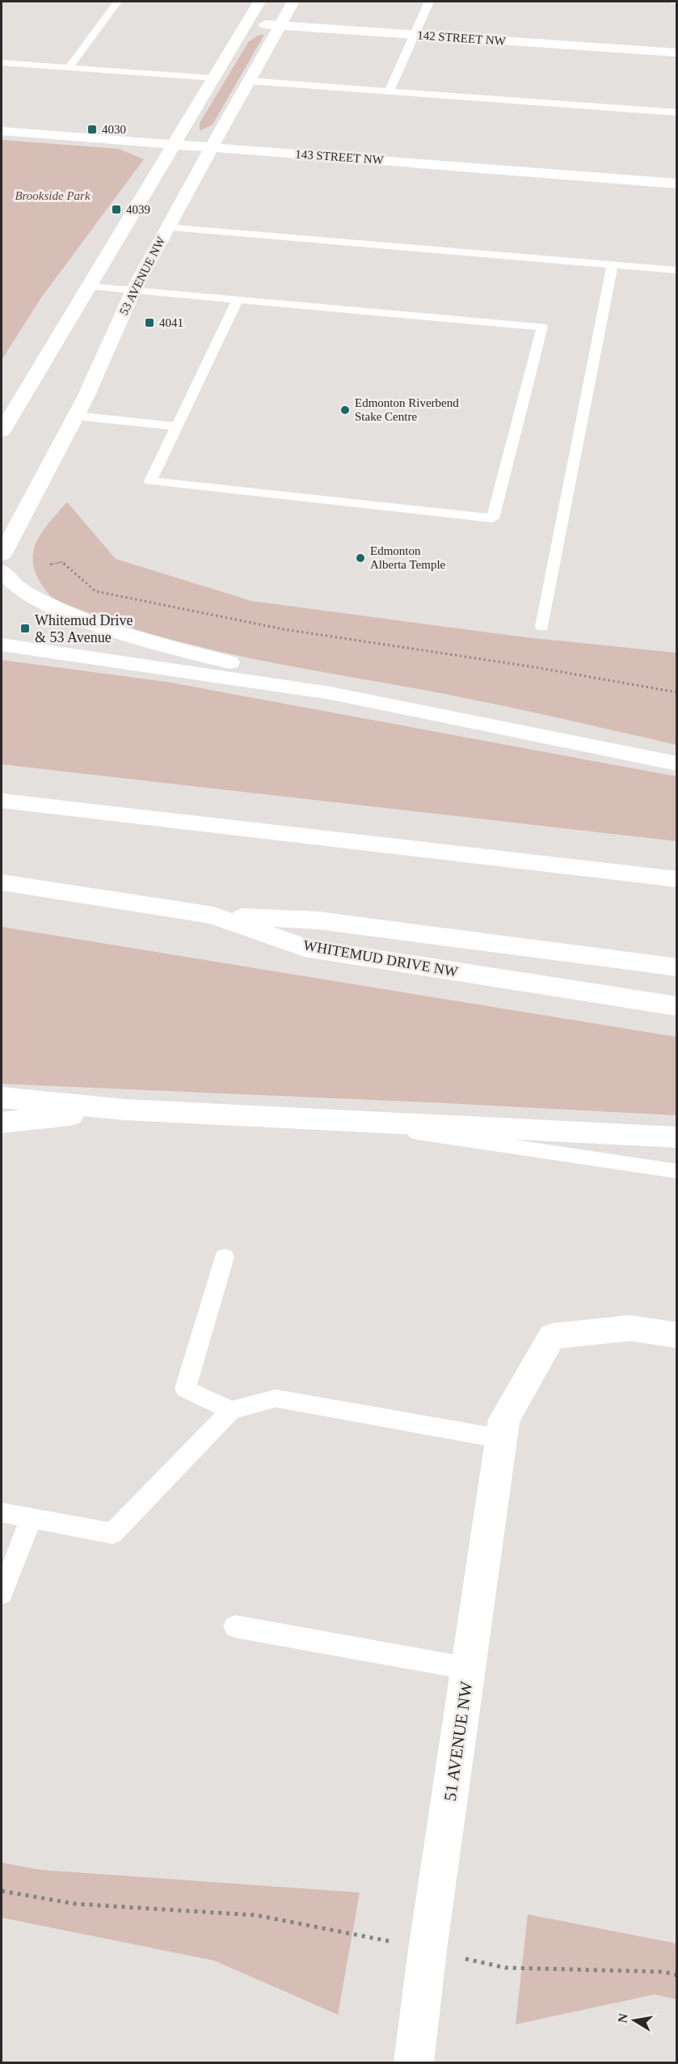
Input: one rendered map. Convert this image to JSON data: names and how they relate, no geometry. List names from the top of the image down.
{
  "streets": {
    "main road": [
      "142 STREET NW",
      "143 STREET NW",
      "53 AVENUE NW",
      "WHITEMUD DRIVE NW",
      "51 AVENUE NW"
    ]
  },
  "crossings": [
    ["142 STREET NW", "53 AVENUE NW"],
    ["143 STREET NW", "53 AVENUE NW"]
  ],
  "parks": ["Brookside Park"],
  "places": {
    "transit": [
      "4030",
      "4039",
      "4041",
      "Whitemud Drive & 53 Avenue"
    ],
    "other": ["Edmonton Riverbend Stake Centre", "Edmonton Alberta Temple"]
  },
  "north": "left"
}
